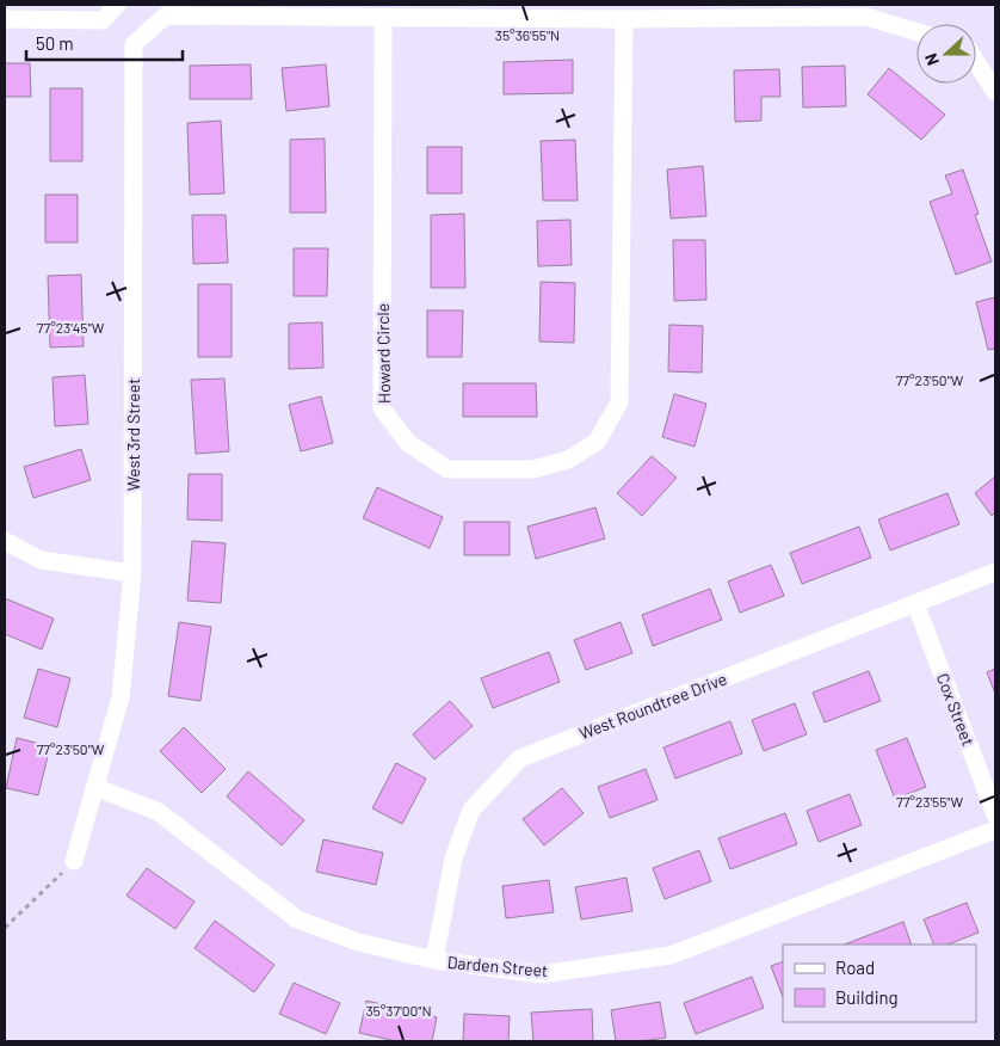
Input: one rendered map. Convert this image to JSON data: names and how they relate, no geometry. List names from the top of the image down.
{
  "streets": {
    "street": [
      "Howard Circle",
      "West 3rd Street",
      "West Roundtree Drive",
      "Cox Street",
      "Darden Street"
    ]
  },
  "crossings": [
    ["Howard Circle", "West 3rd Street"],
    ["West 3rd Street", "Darden Street"],
    ["West Roundtree Drive", "Cox Street"],
    ["West Roundtree Drive", "Darden Street"]
  ],
  "legend": ["Road", "Building"],
  "scale_bar": "50 m",
  "north": "left",
  "coordinates": [
    "35°36'55\"N",
    "77°23'45\"W",
    "77°23'50\"W",
    "77°23'55\"W",
    "35°37'00\"N"
  ]
}
